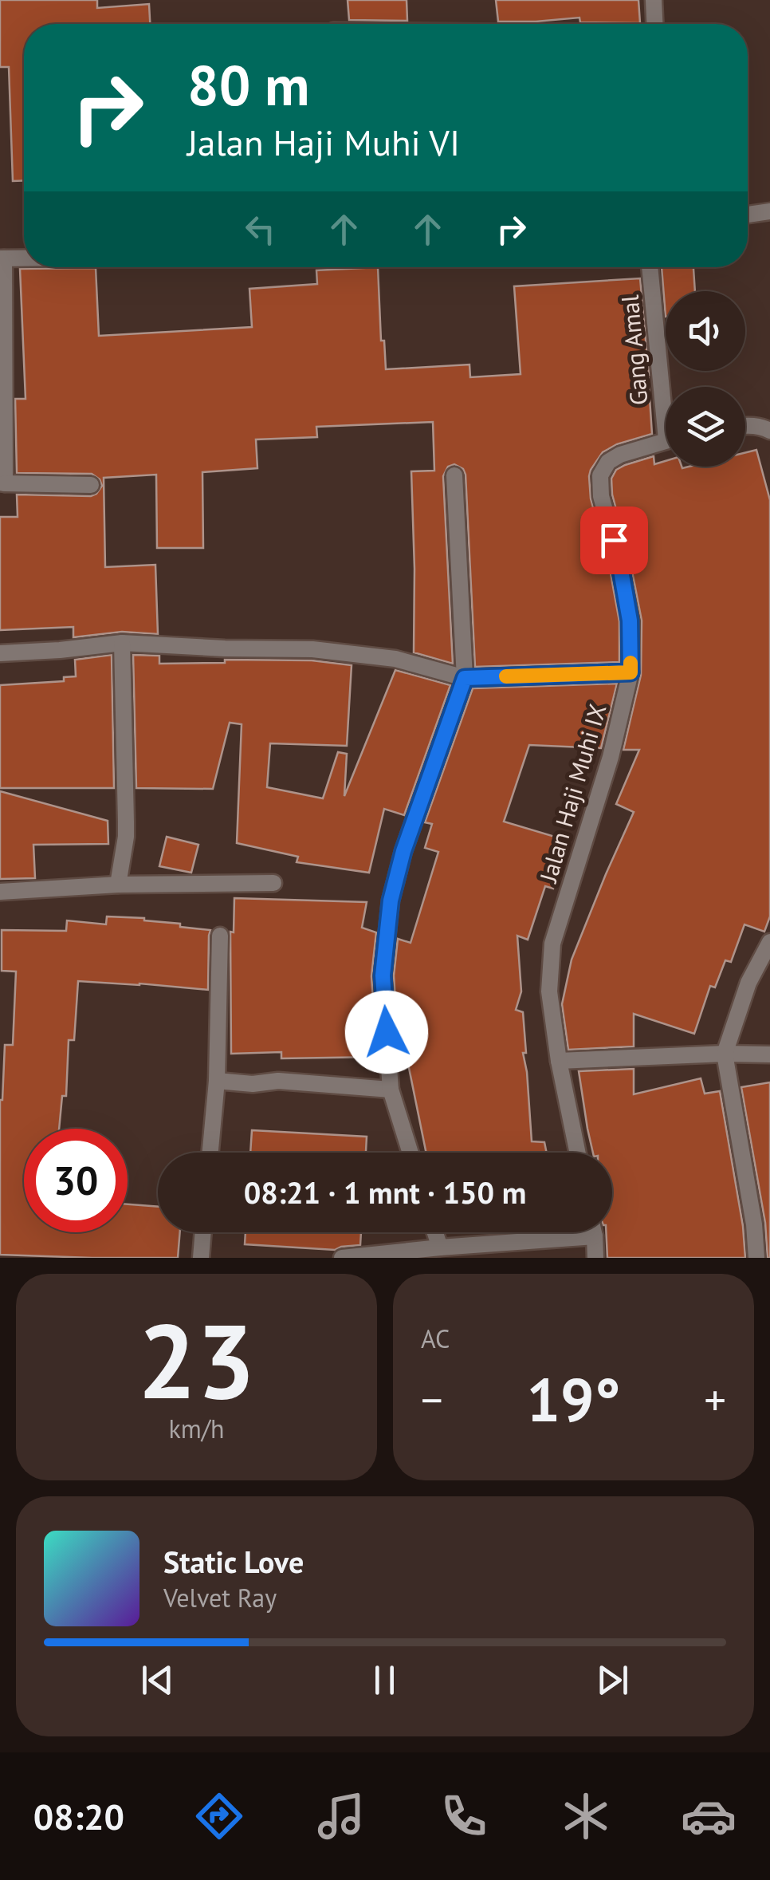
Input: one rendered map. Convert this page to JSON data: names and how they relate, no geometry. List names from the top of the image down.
{
  "streets": {
    "street": ["Gang Amal", "Jalan Haji Muhi IX"]
  },
  "page": {
    "turn": ["80 m", "Jalan Haji Muhi VI"],
    "limit": "30",
    "trip": "08:21 · 1 mnt · 150 m",
    "tile": [
      ["23", "km/h"],
      "AC"
    ],
    "heat": ["−", "19°", "+"],
    "song": ["Static Love", "Velvet Ray"],
    "tabs": "08:20"
  }
}
